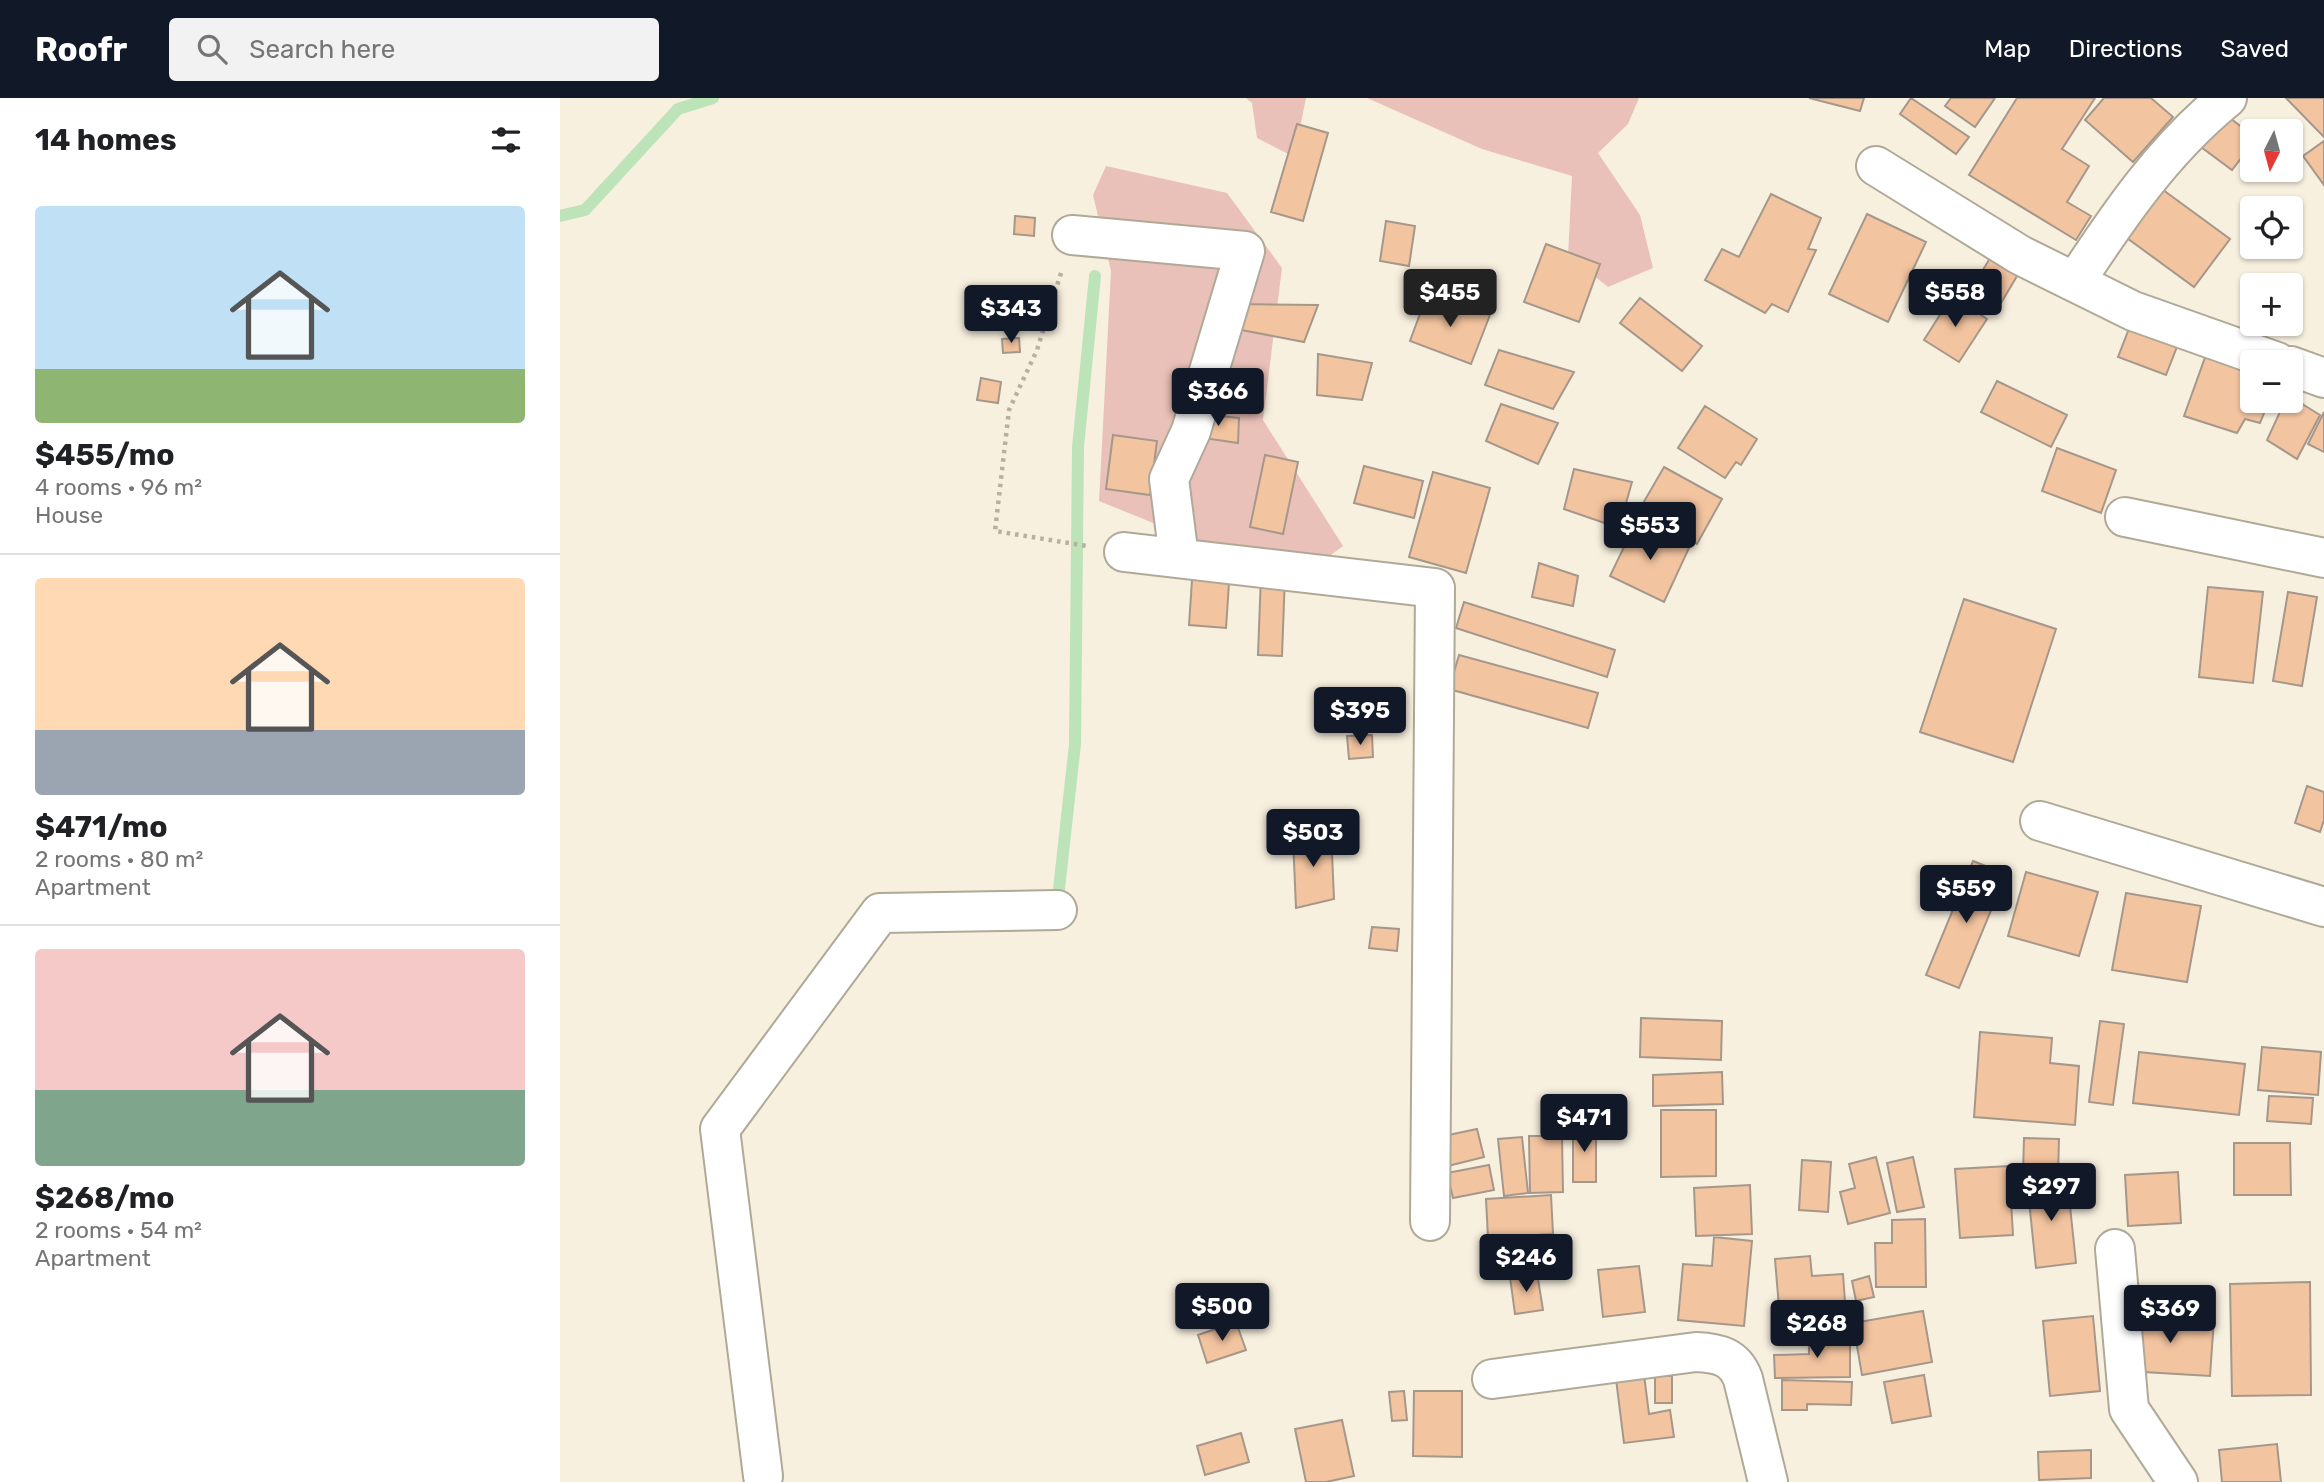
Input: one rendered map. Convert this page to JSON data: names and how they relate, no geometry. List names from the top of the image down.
{
  "north": "bottom",
  "page": {
    "header": "Roofr",
    "search": "Search here",
    "nav": ["Map", "Directions", "Saved"],
    "heading": "14 homes",
    "map_buttons": ["+", "−"],
    "list": [
      {
        "name": "$455/mo",
        "note": "4 rooms · 96 m² · House"
      },
      {
        "name": "$471/mo",
        "note": "2 rooms · 80 m² · Apartment"
      },
      {
        "name": "$268/mo",
        "note": "2 rooms · 54 m² · Apartment"
      }
    ],
    "price": [
      "$455",
      "$558",
      "$343",
      "$366",
      "$553",
      "$395",
      "$503",
      "$559",
      "$471",
      "$297",
      "$246",
      "$500",
      "$369",
      "$268"
    ]
  }
}
